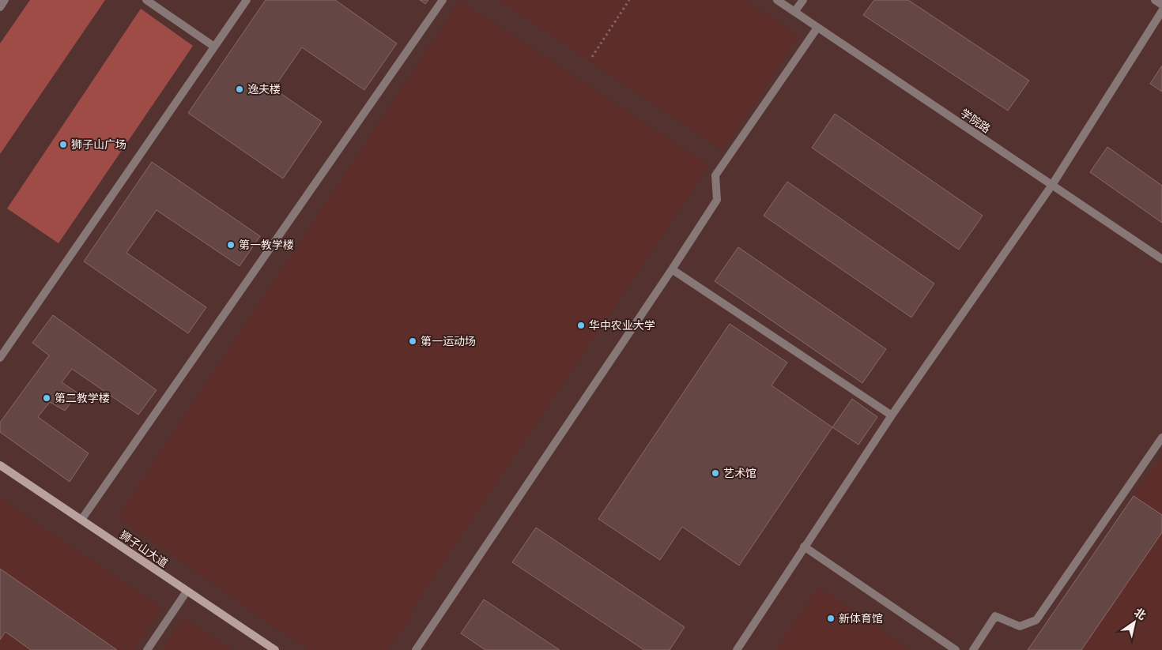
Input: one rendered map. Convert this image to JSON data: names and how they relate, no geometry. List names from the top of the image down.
{
  "streets": {
    "street": ["学院路", "狮子山大道"]
  },
  "places": [
    "逸夫楼",
    "狮子山广场",
    "第一教学楼",
    "华中农业大学",
    "第一运动场",
    "第二教学楼",
    "艺术馆",
    "新体育馆"
  ],
  "north": "top right"
}
